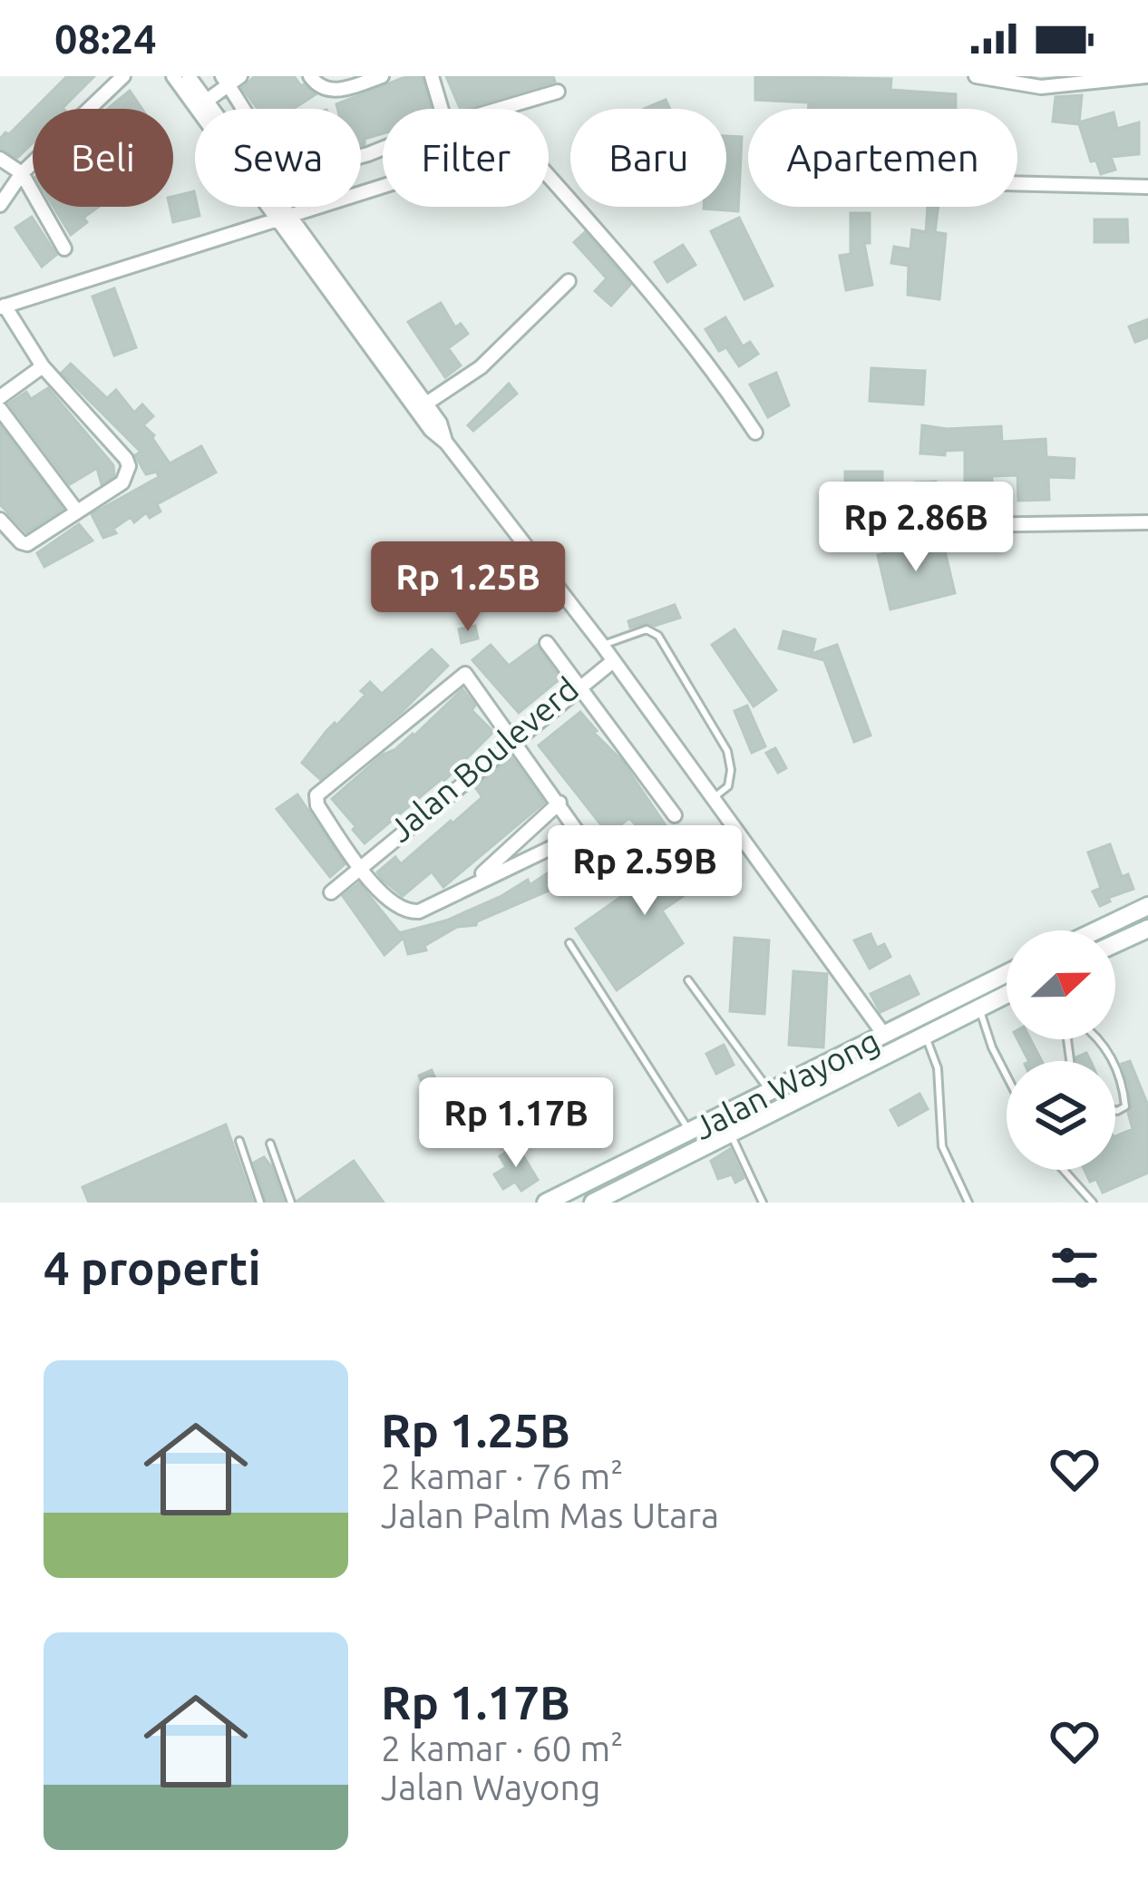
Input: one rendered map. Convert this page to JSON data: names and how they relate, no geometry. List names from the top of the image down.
{
  "streets": {
    "main road": ["Jalan Wayong"],
    "street": ["Jalan Bouleverd"]
  },
  "north": "right",
  "page": {
    "status": "08:24",
    "chip": [
      "Beli",
      "Sewa",
      "Filter",
      "Baru",
      "Apartemen"
    ],
    "price": [
      "Rp 2.86B",
      "Rp 1.25B",
      "Rp 2.59B",
      "Rp 1.17B"
    ],
    "heading": "4 properti",
    "list": [
      {
        "name": "Rp 1.25B",
        "note": "2 kamar · 76 m² · Jalan Palm Mas Utara"
      },
      {
        "name": "Rp 1.17B",
        "note": "2 kamar · 60 m² · Jalan Wayong"
      }
    ]
  }
}
